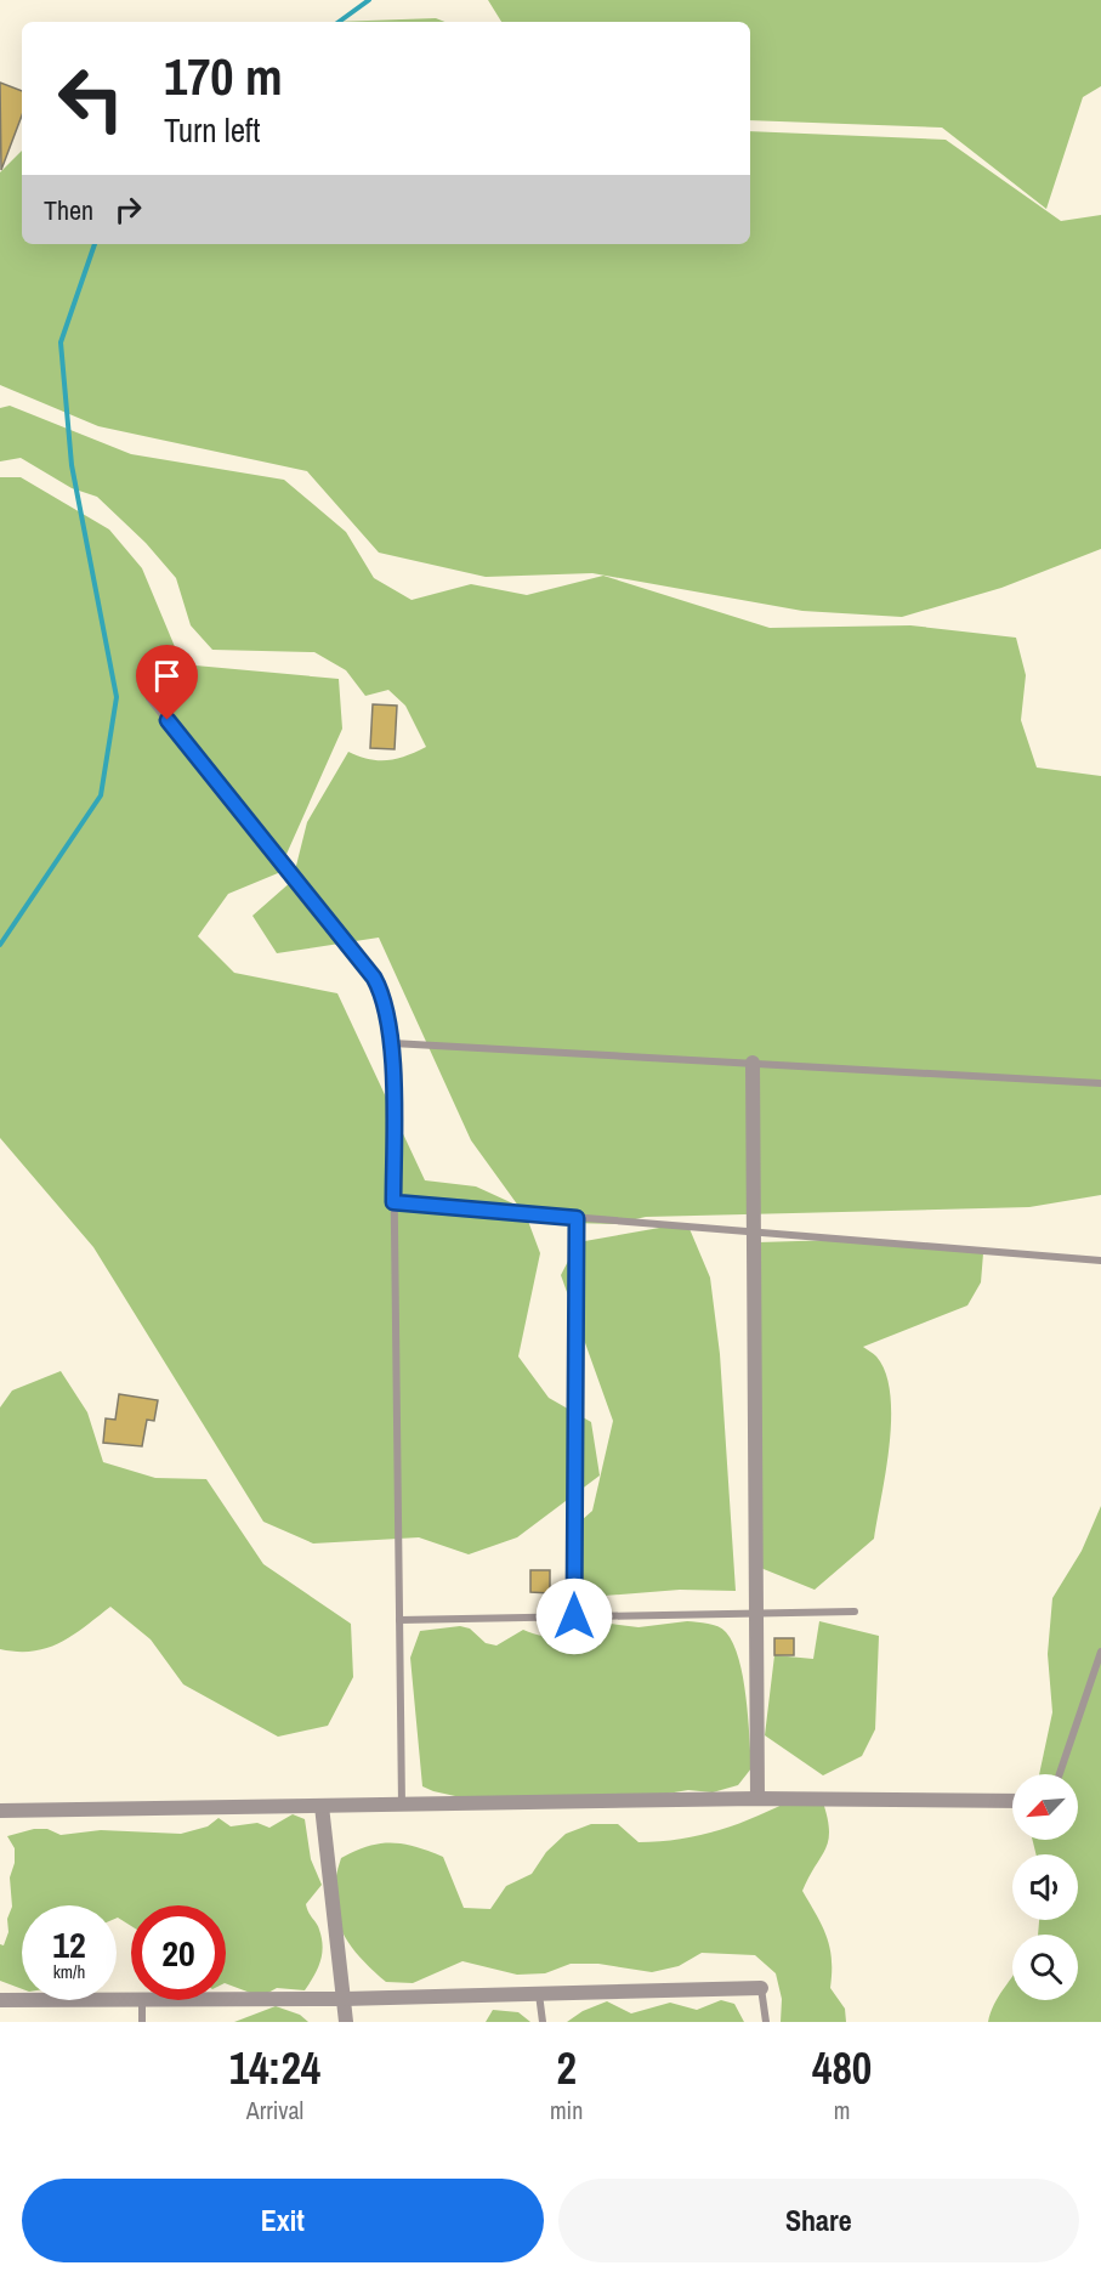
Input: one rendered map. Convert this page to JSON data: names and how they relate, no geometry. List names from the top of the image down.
{
  "north": "bottom left",
  "page": {
    "turn": ["170 m", "Turn left"],
    "then": "Then",
    "speed": "12 km/h",
    "limit": "20",
    "eta": [
      "14:24",
      "Arrival",
      "2",
      "min",
      "480",
      "m"
    ],
    "buttons": ["Exit", "Share"]
  }
}
